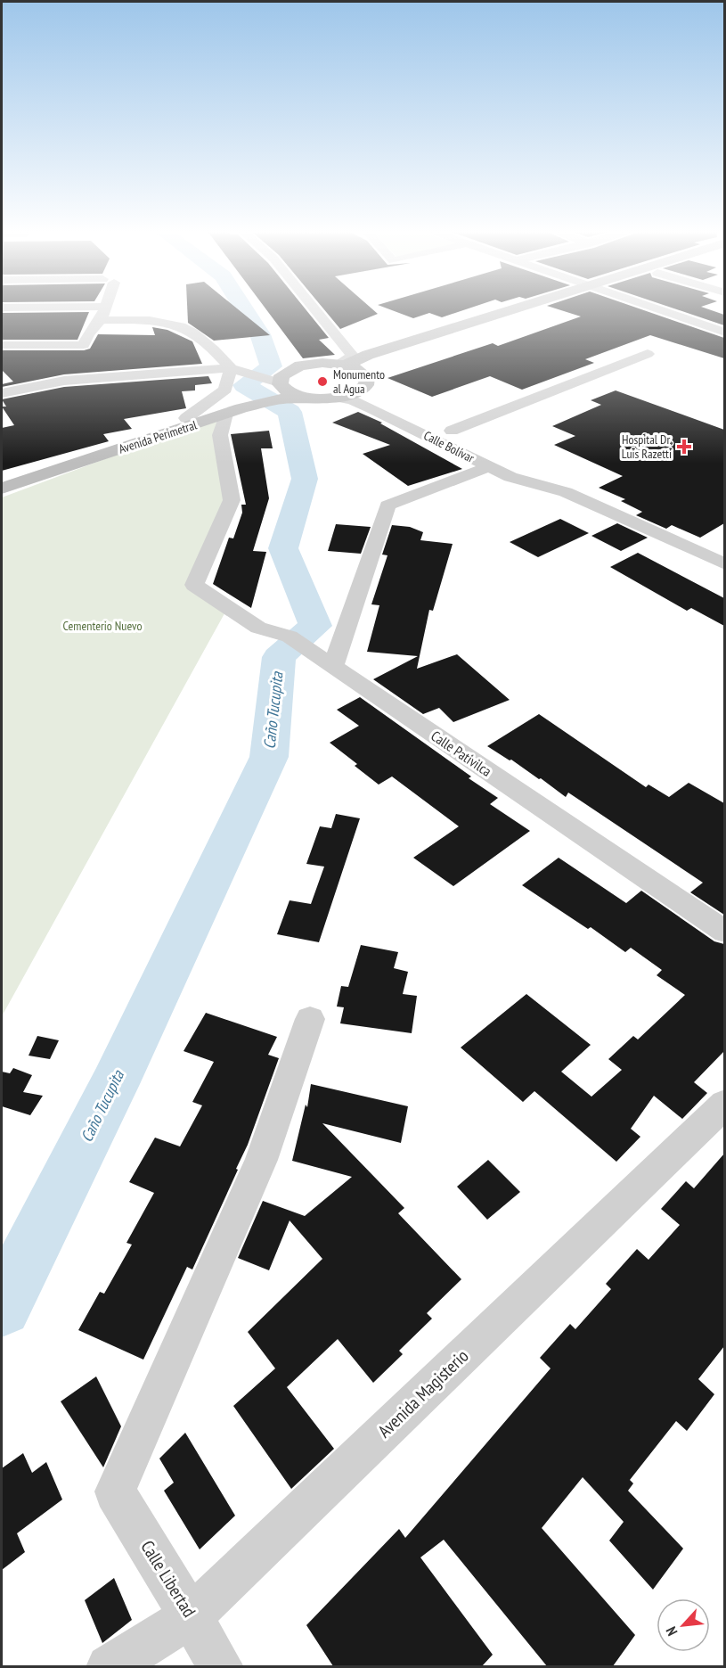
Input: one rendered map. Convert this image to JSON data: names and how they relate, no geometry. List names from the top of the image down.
{
  "streets": {
    "street": [
      "Avenida Perimetral",
      "Calle Bolívar",
      "Calle Pativilca",
      "Avenida Magisterio",
      "Calle Libertad"
    ]
  },
  "crossings": [
    ["Avenida Perimetral", "Calle Bolívar"],
    ["Avenida Perimetral", "Calle Pativilca"],
    ["Avenida Magisterio", "Calle Libertad"]
  ],
  "water": ["Caño Tucupita"],
  "parks": ["Cementerio Nuevo"],
  "places": {
    "other": ["Monumento al Agua"],
    "health": ["Hospital Dr. Luis Razetti"]
  },
  "north": "bottom left"
}
